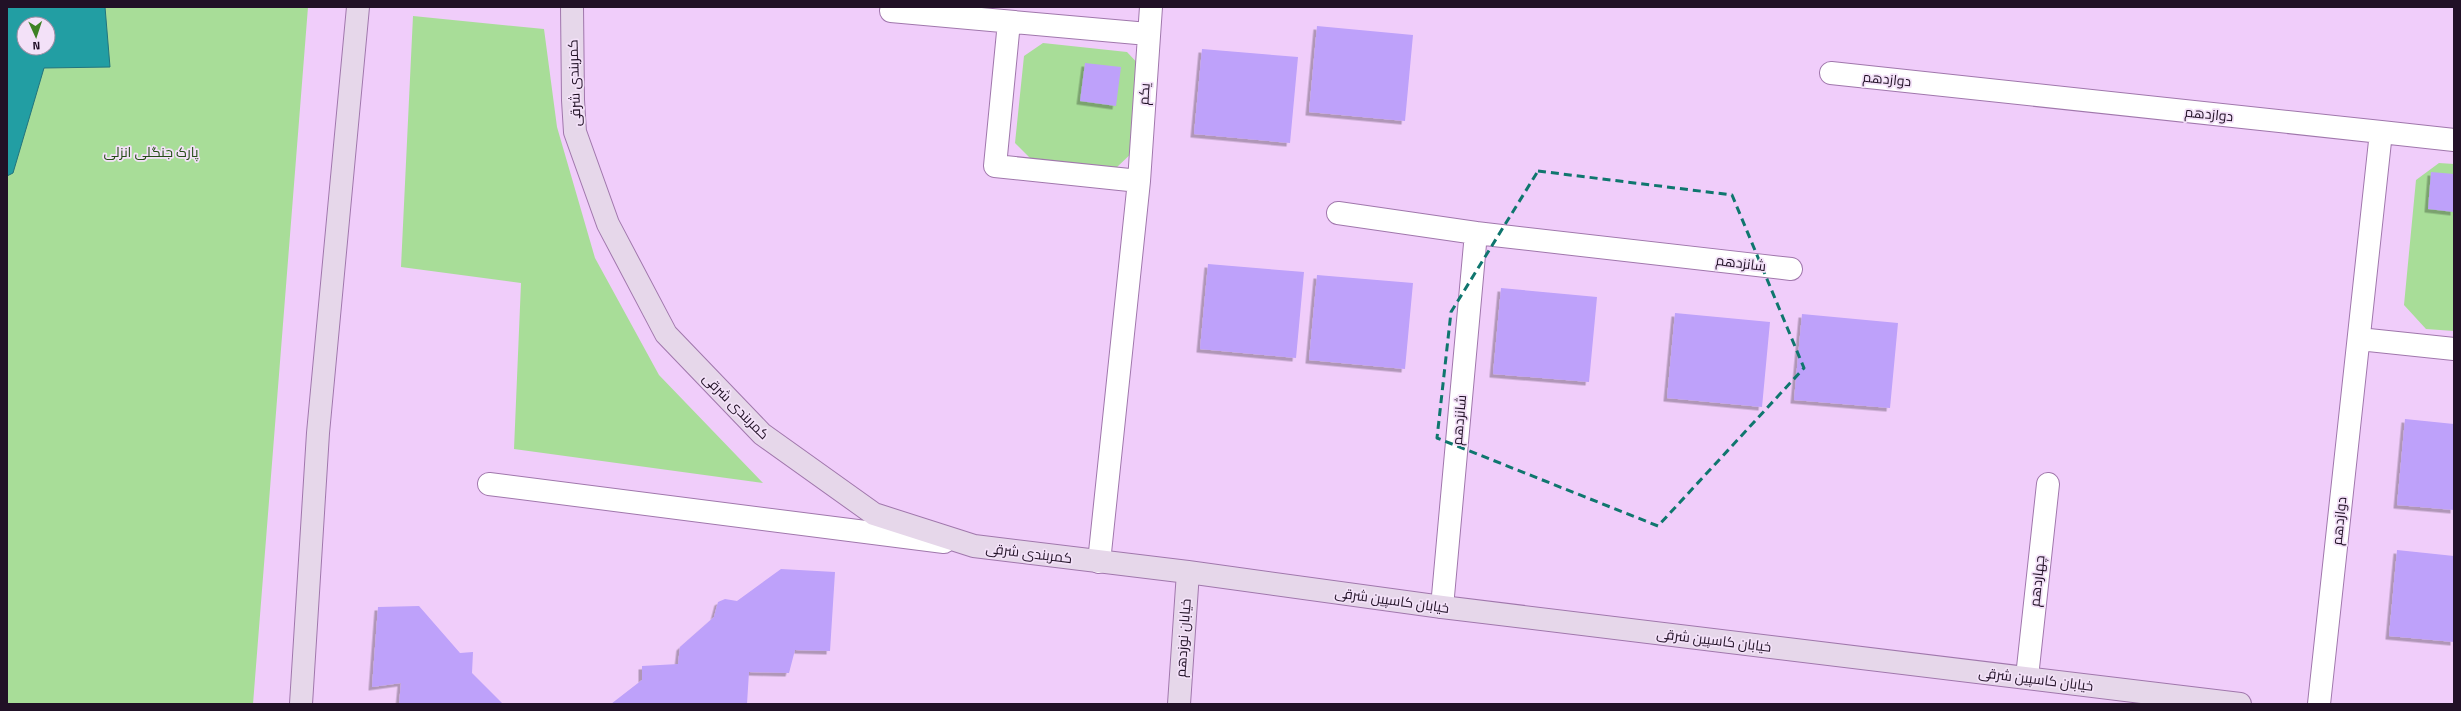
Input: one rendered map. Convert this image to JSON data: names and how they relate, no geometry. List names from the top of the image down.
{
  "streets": {
    "street": [
      "دوازدهم",
      "کمربندی شرقی",
      "یکم",
      "شانزدهم",
      "چهاردهم",
      "خیابان کاسپین شرقی",
      "خیابان نوزدهم"
    ]
  },
  "crossings": [
    ["کمربندی شرقی", "یکم"],
    ["کمربندی شرقی", "خیابان کاسپین شرقی"],
    ["کمربندی شرقی", "خیابان نوزدهم"],
    ["شانزدهم", "خیابان کاسپین شرقی"],
    ["چهاردهم", "خیابان کاسپین شرقی"],
    ["خیابان کاسپین شرقی", "خیابان نوزدهم"]
  ],
  "parks": ["پارک جنگلی انزلی"],
  "north": "bottom"
}
